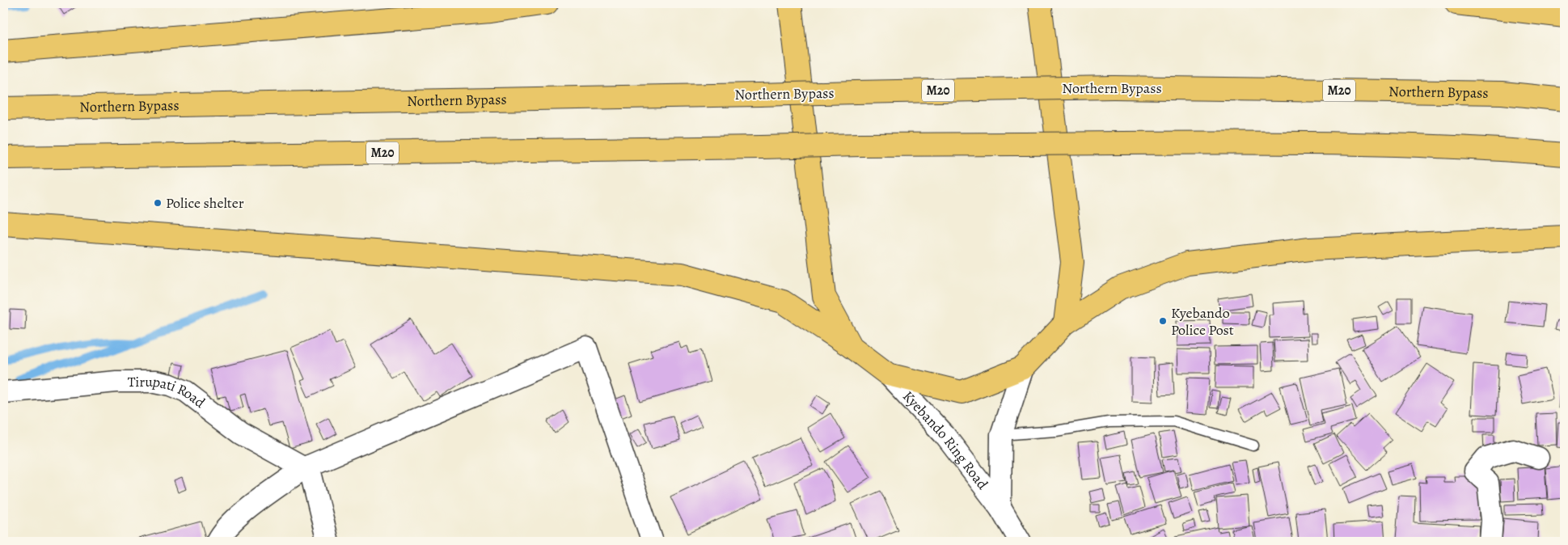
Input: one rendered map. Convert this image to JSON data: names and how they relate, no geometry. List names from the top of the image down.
{
  "streets": {
    "main road": ["Northern Bypass", "M20"],
    "street": ["Tirupati Road", "Kyebando Ring Road"]
  },
  "places": ["Police shelter", "Kyebando Police Post"]
}
